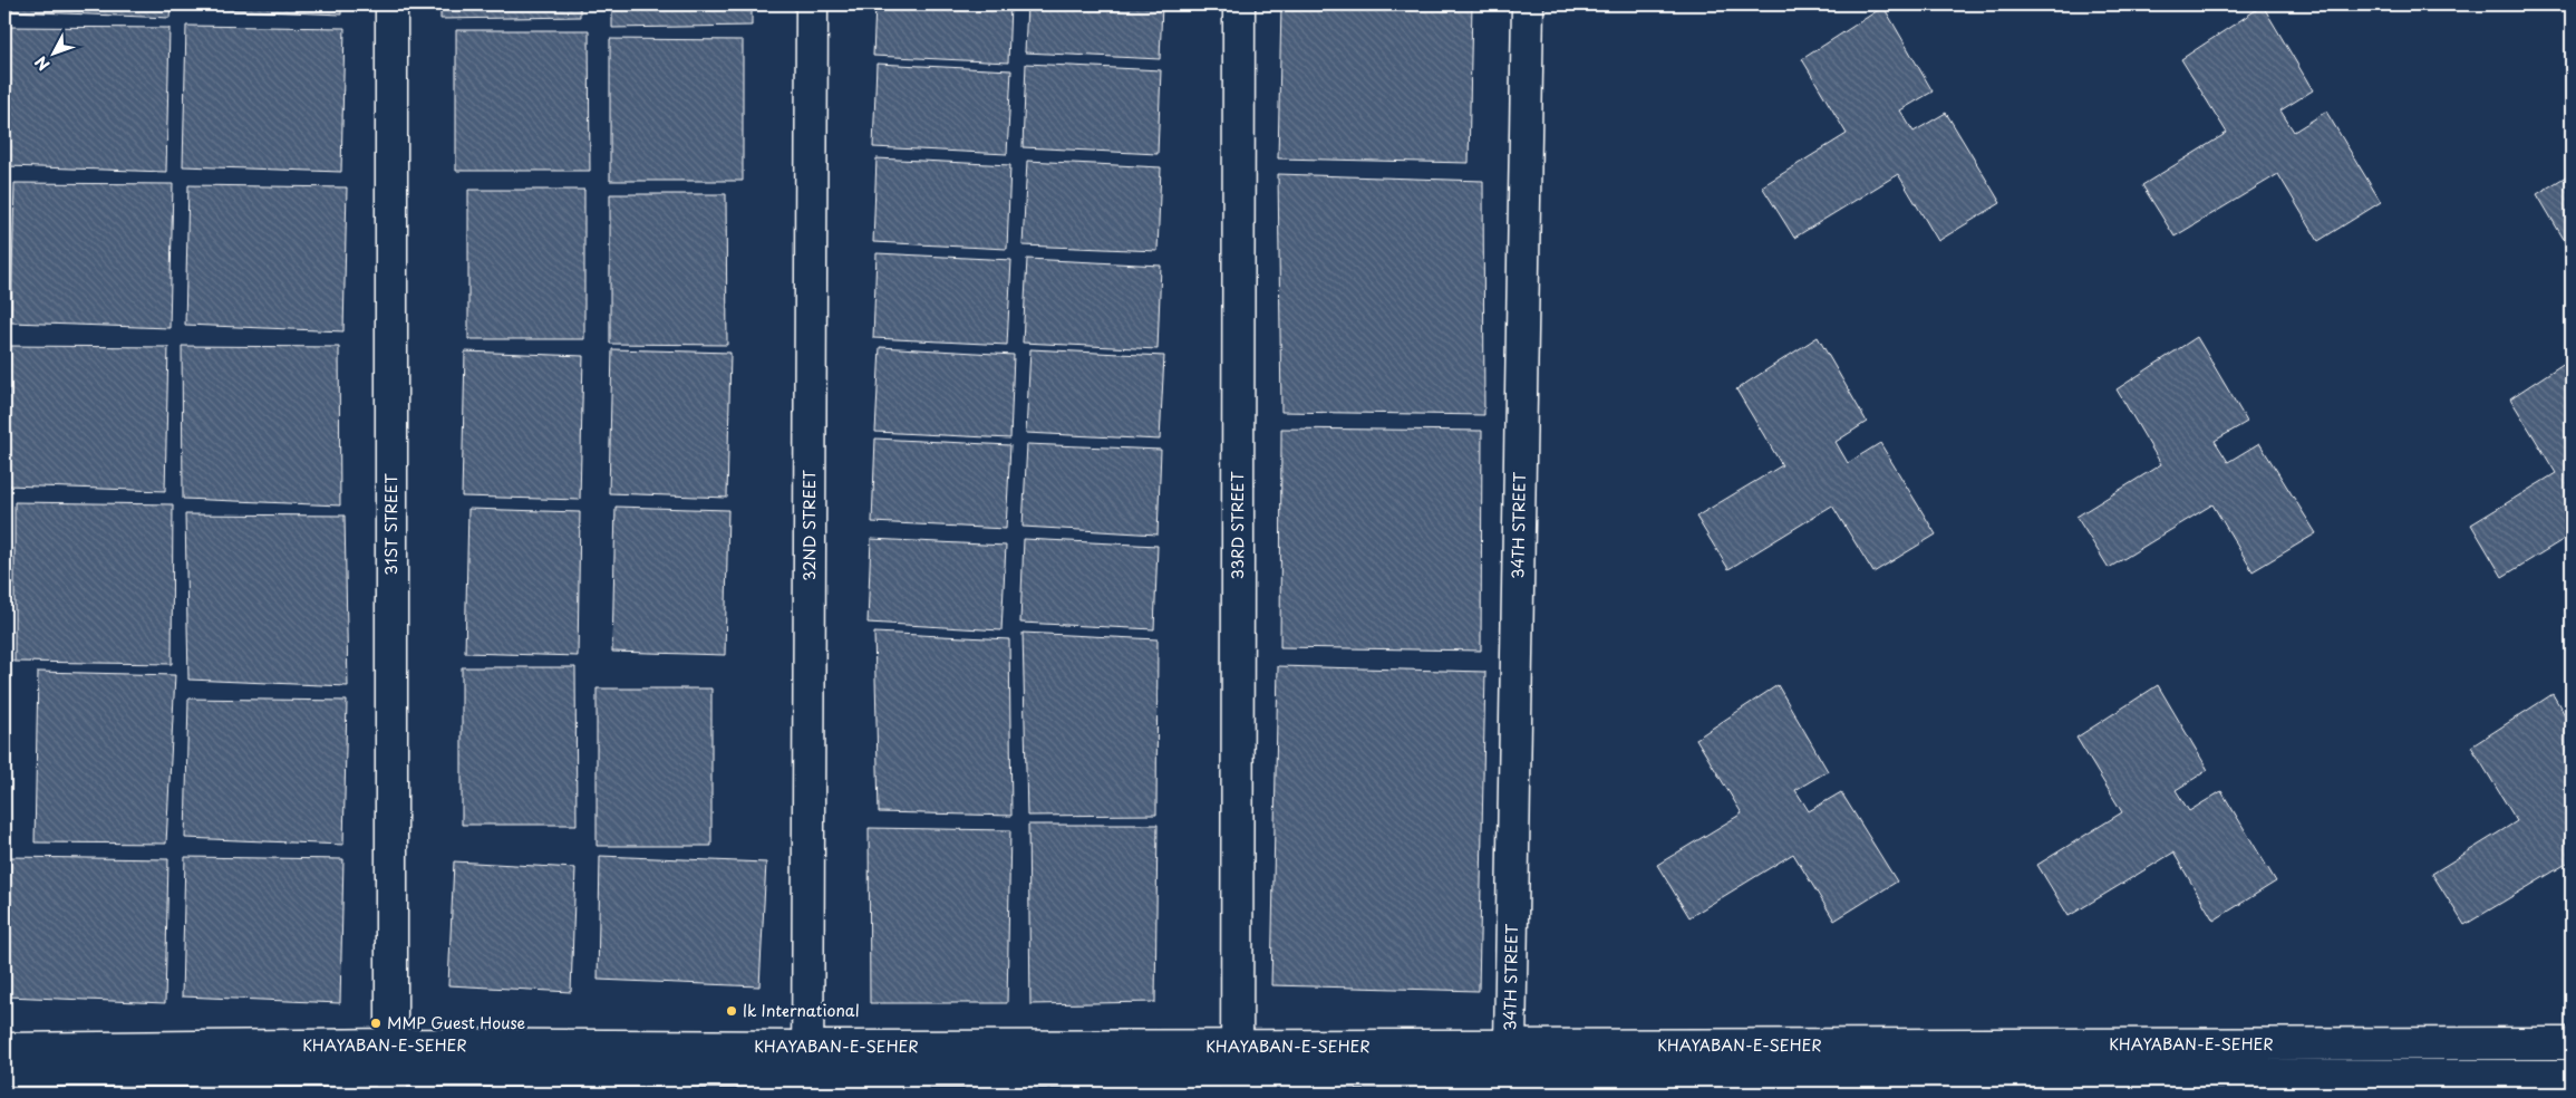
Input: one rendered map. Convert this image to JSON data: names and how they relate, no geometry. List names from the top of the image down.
{
  "streets": {
    "street": [
      "31ST STREET",
      "32ND STREET",
      "33RD STREET",
      "34TH STREET",
      "KHAYABAN-E-SEHER"
    ]
  },
  "crossings": [
    ["31ST STREET", "KHAYABAN-E-SEHER"],
    ["32ND STREET", "KHAYABAN-E-SEHER"],
    ["33RD STREET", "KHAYABAN-E-SEHER"],
    ["34TH STREET", "KHAYABAN-E-SEHER"]
  ],
  "places": ["lk International", "MMP Guest House"],
  "north": "bottom left"
}
